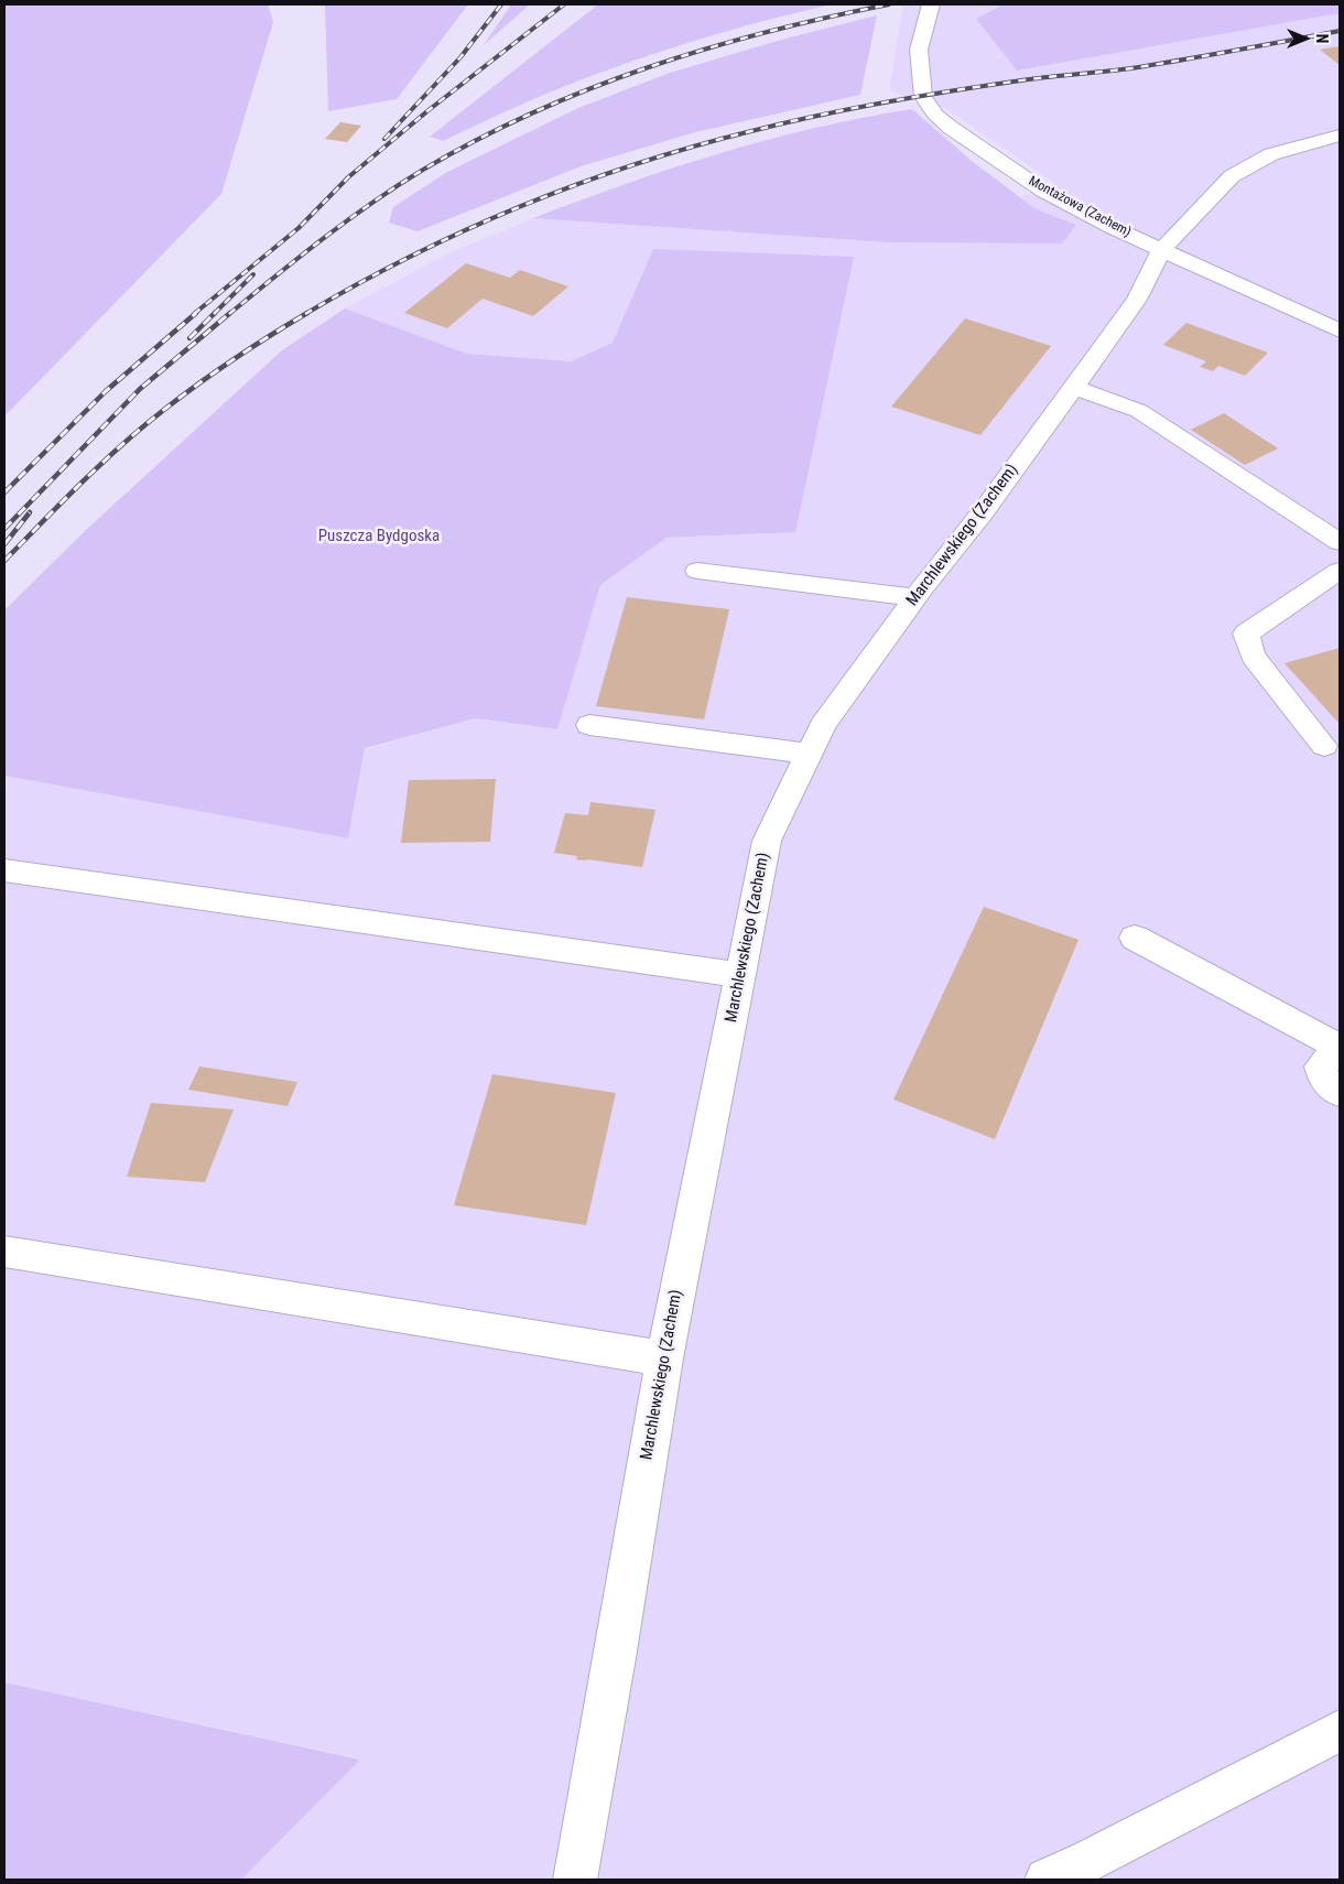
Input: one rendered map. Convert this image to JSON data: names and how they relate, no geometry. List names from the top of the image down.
{
  "streets": {
    "lane": ["Montażowa (Zachem)", "Marchlewskiego (Zachem)"]
  },
  "crossings": [
    ["Montażowa (Zachem)", "Marchlewskiego (Zachem)"]
  ],
  "parks": ["Puszcza Bydgoska"],
  "north": "right"
}
